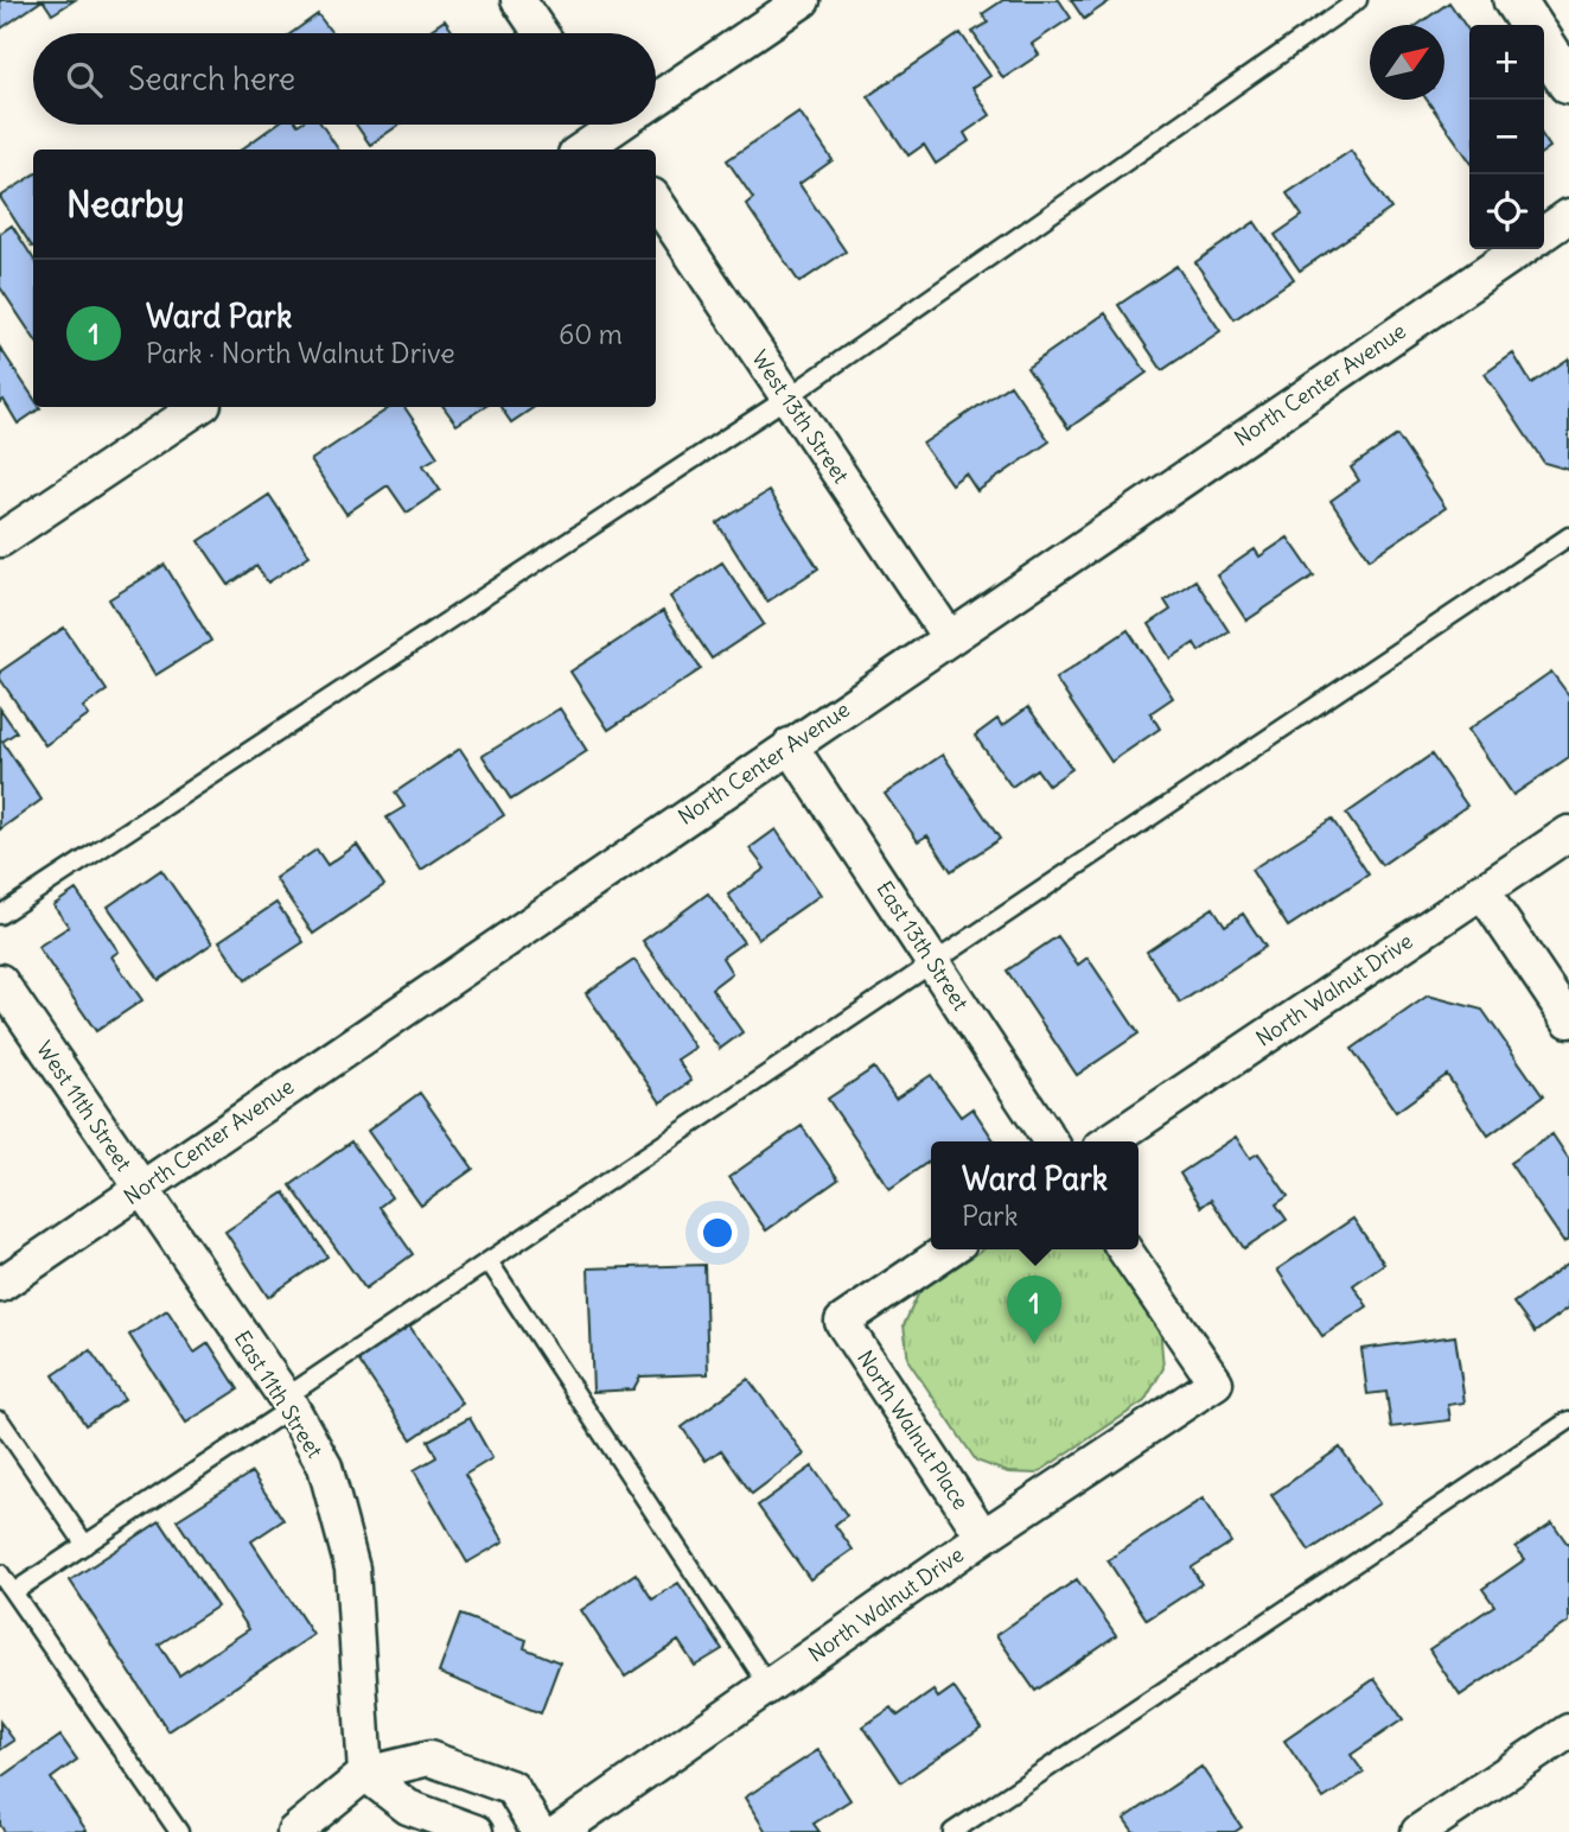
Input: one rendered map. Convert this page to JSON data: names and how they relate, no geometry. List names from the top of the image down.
{
  "streets": {
    "street": [
      "North Center Avenue",
      "West 13th Street",
      "East 13th Street",
      "North Walnut Drive",
      "West 11th Street",
      "East 11th Street",
      "North Walnut Place"
    ]
  },
  "crossings": [
    ["North Center Avenue", "West 13th Street"],
    ["North Center Avenue", "East 13th Street"],
    ["North Center Avenue", "West 11th Street"],
    ["North Center Avenue", "East 11th Street"],
    ["North Walnut Drive", "North Walnut Place"],
    ["West 11th Street", "East 11th Street"]
  ],
  "north": "top right",
  "page": {
    "map_buttons": ["+", "−"],
    "search": "Search here",
    "heading": "Nearby",
    "list": [
      {
        "mark": "1",
        "name": "Ward Park",
        "note": "Park · North Walnut Drive",
        "value": "60 m"
      }
    ],
    "popup": ["Ward Park", "Park"],
    "pins": "1"
  }
}
